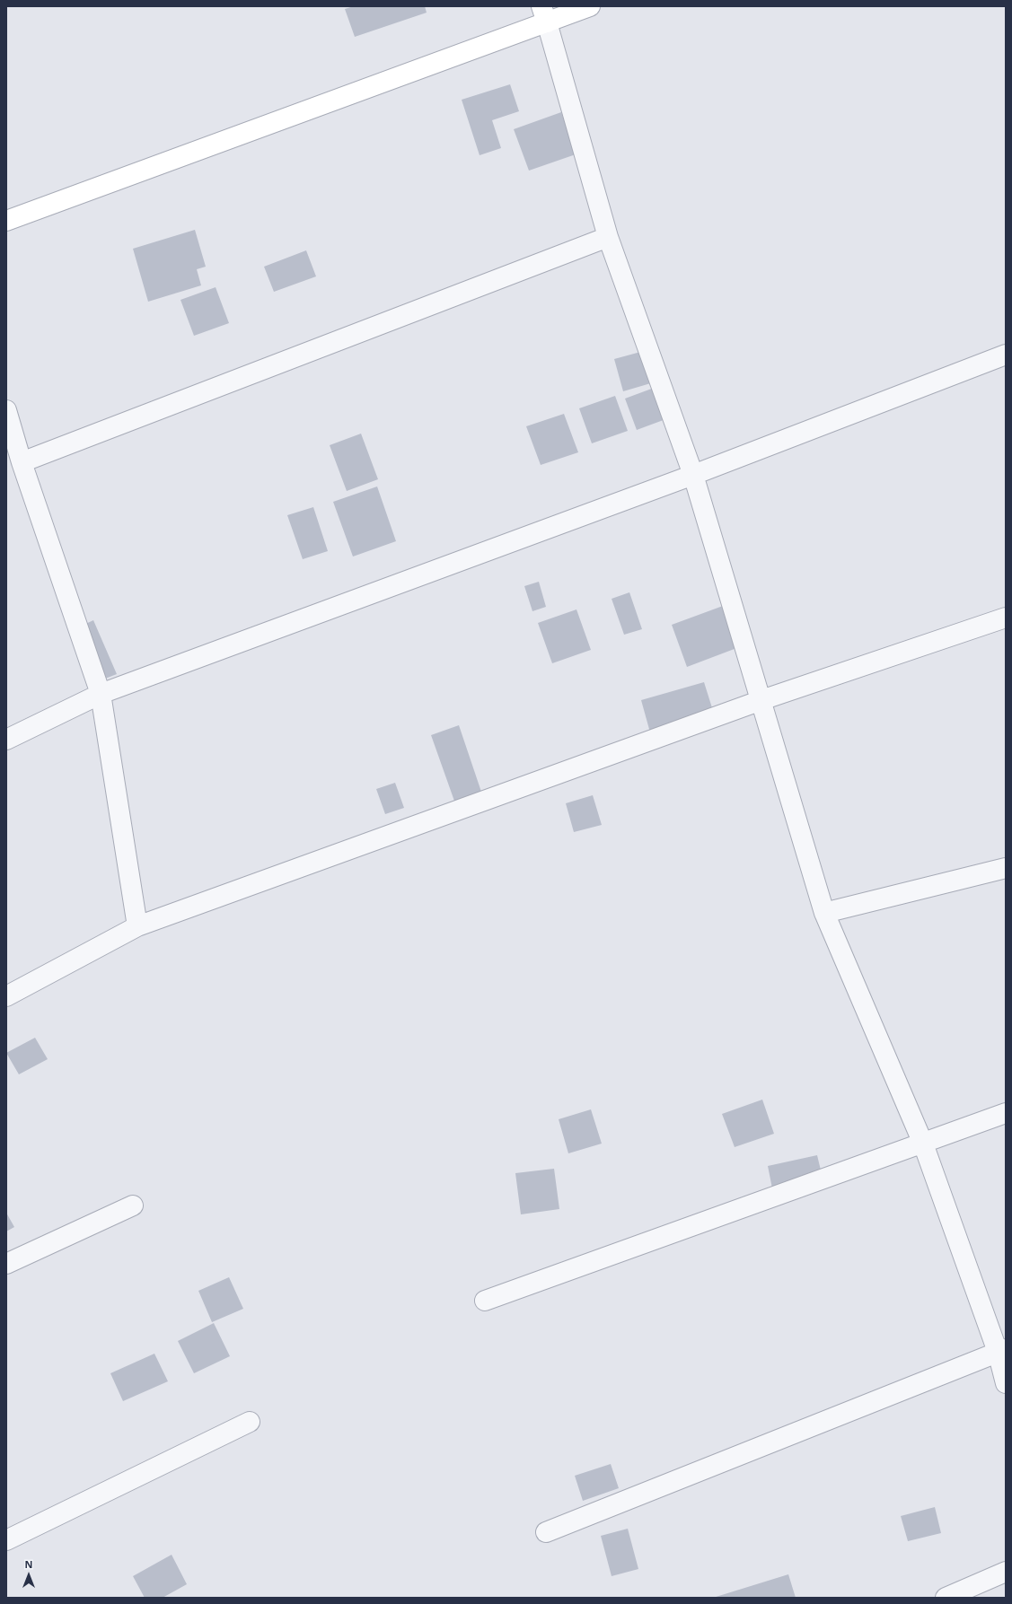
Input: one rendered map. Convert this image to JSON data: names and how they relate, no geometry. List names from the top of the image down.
{
  "north": "top"
}
